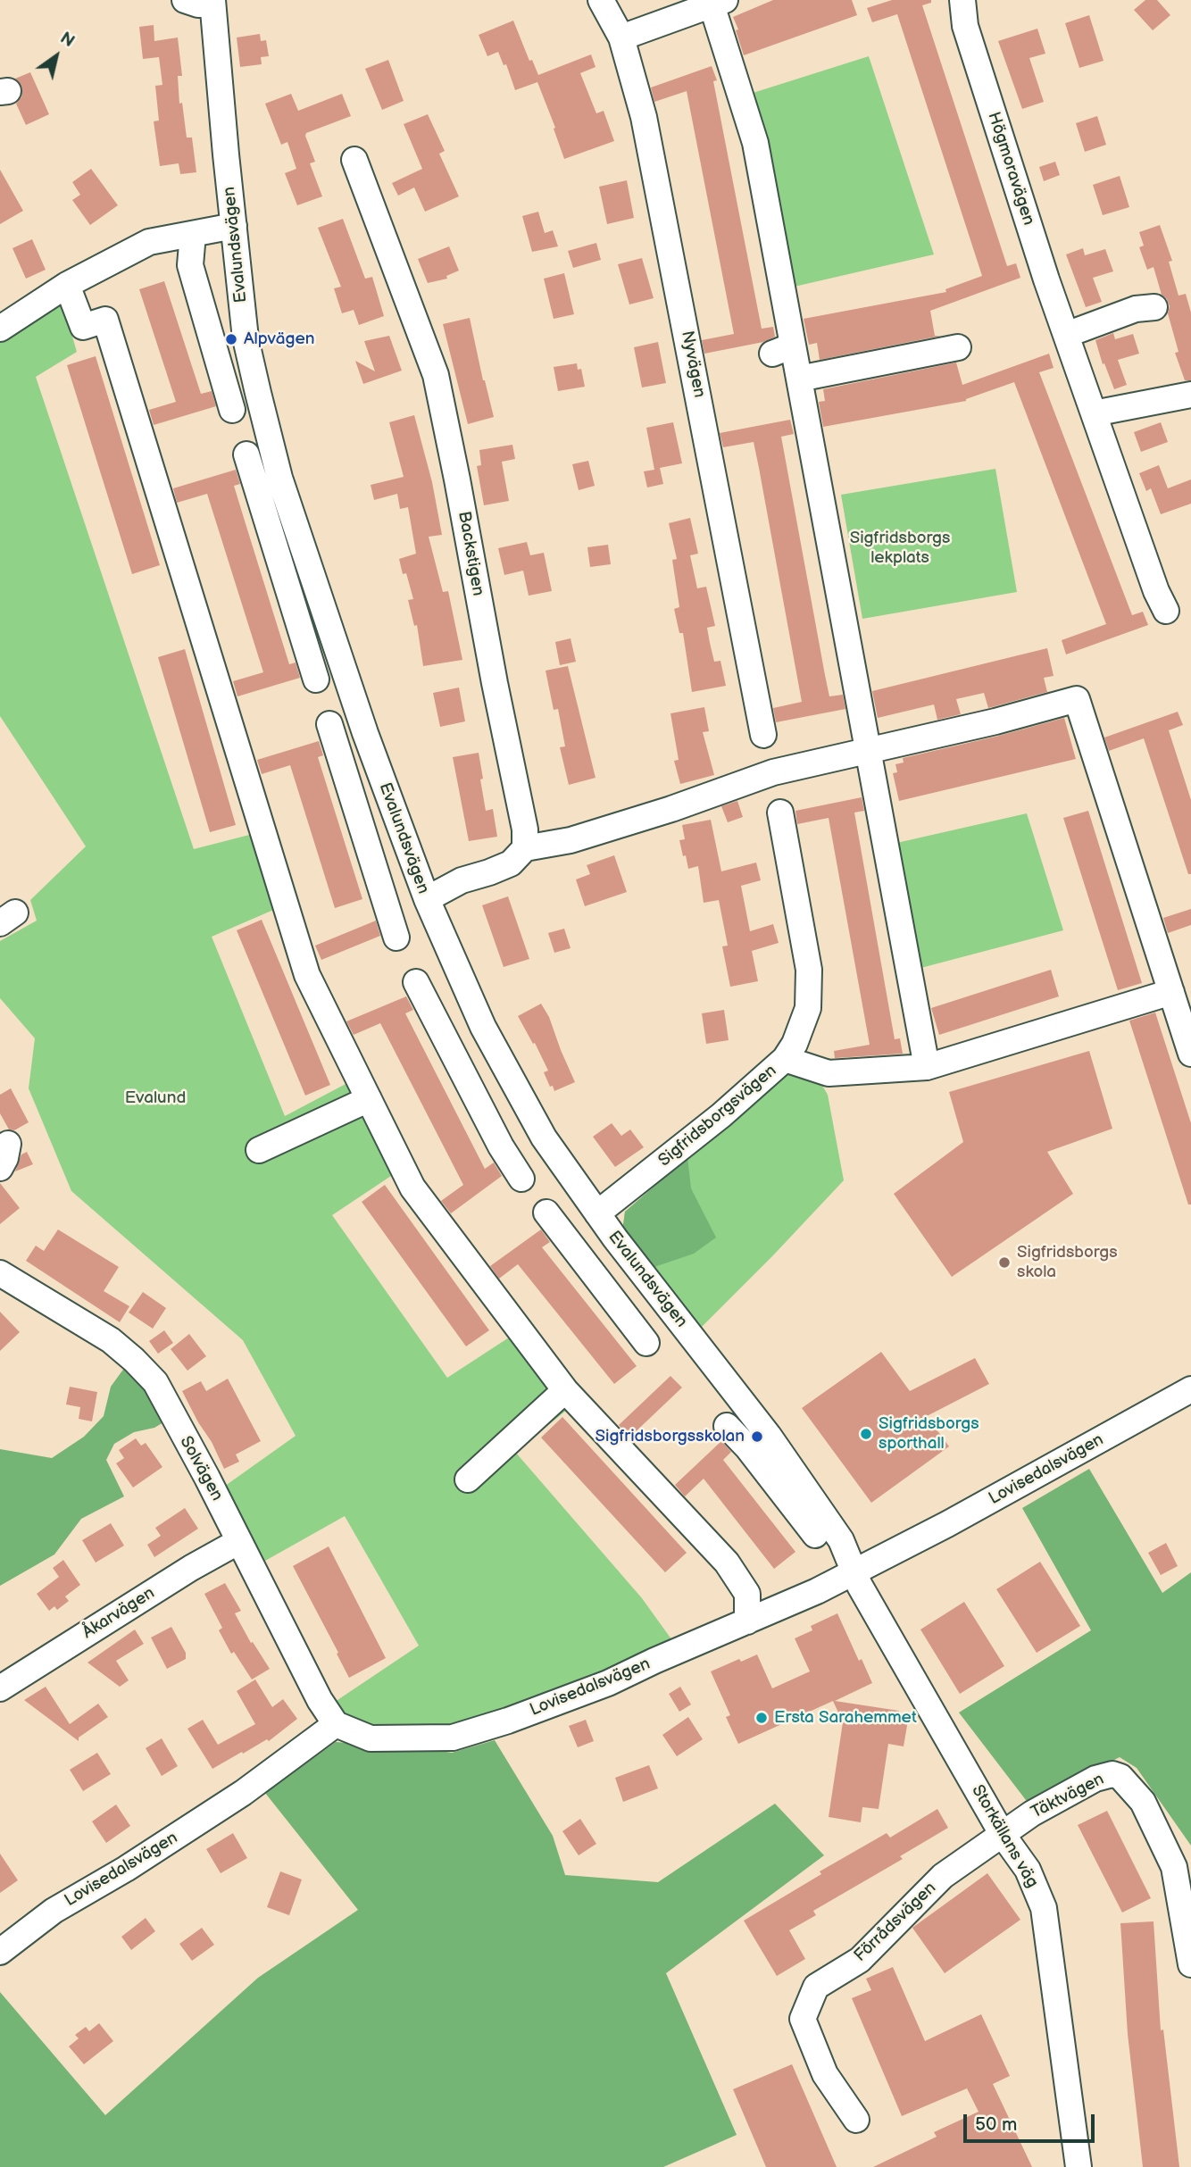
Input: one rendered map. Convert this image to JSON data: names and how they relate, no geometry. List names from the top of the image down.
{
  "streets": {
    "street": [
      "Högmoravägen",
      "Evalundsvägen",
      "Nyvägen",
      "Backstigen",
      "Sigfridsborgsvägen",
      "Solvägen",
      "Lovisedalsvägen",
      "Åkarvägen",
      "Täktvägen",
      "Storkällans väg",
      "Förrådsvägen"
    ]
  },
  "crossings": [
    ["Evalundsvägen", "Sigfridsborgsvägen"],
    ["Evalundsvägen", "Lovisedalsvägen"],
    ["Evalundsvägen", "Storkällans väg"],
    ["Solvägen", "Lovisedalsvägen"],
    ["Solvägen", "Åkarvägen"],
    ["Lovisedalsvägen", "Storkällans väg"],
    ["Täktvägen", "Storkällans väg"],
    ["Täktvägen", "Förrådsvägen"],
    ["Storkällans väg", "Förrådsvägen"]
  ],
  "parks": ["Sigfridsborgs lekplats", "Evalund"],
  "places": [
    "Alpvägen",
    "Sigfridsborgs skola",
    "Sigfridsborgs sporthall",
    "Sigfridsborgsskolan",
    "Ersta Sarahemmet"
  ],
  "scale_bar": "50 m",
  "north": "top right"
}
